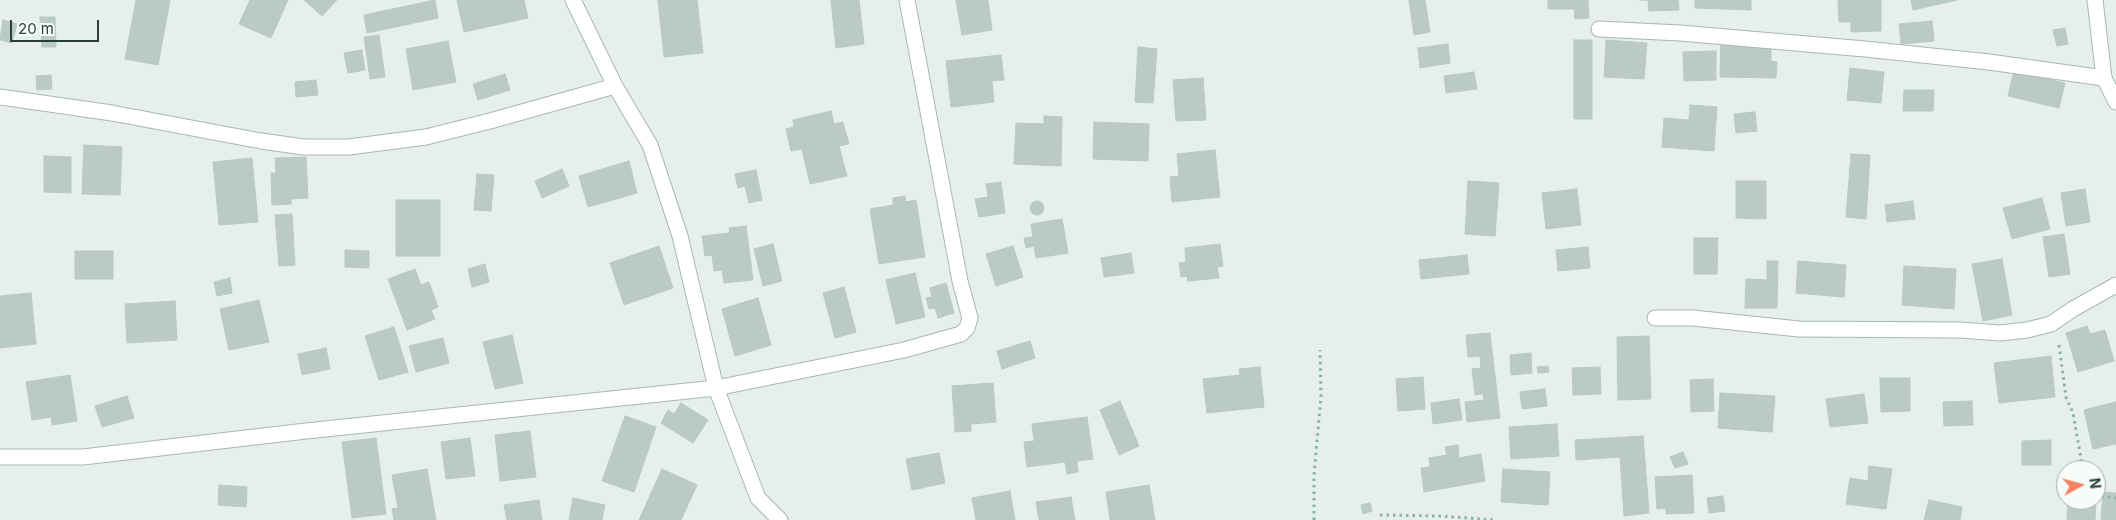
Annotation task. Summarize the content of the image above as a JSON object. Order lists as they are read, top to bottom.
{
  "scale_bar": "20 m",
  "north": "right"
}
